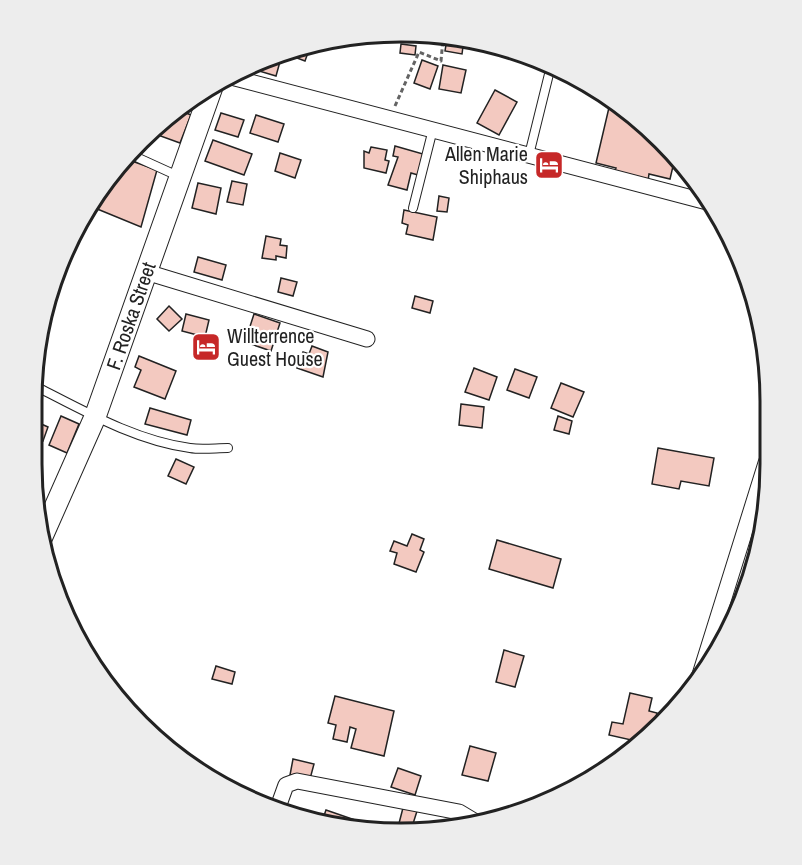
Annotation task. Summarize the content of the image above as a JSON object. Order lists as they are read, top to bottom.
{
  "streets": {
    "main road": ["F. Roska Street"]
  },
  "places": {
    "hotel": ["Allen Marie Shiphaus", "Willterrence Guest House"]
  }
}
